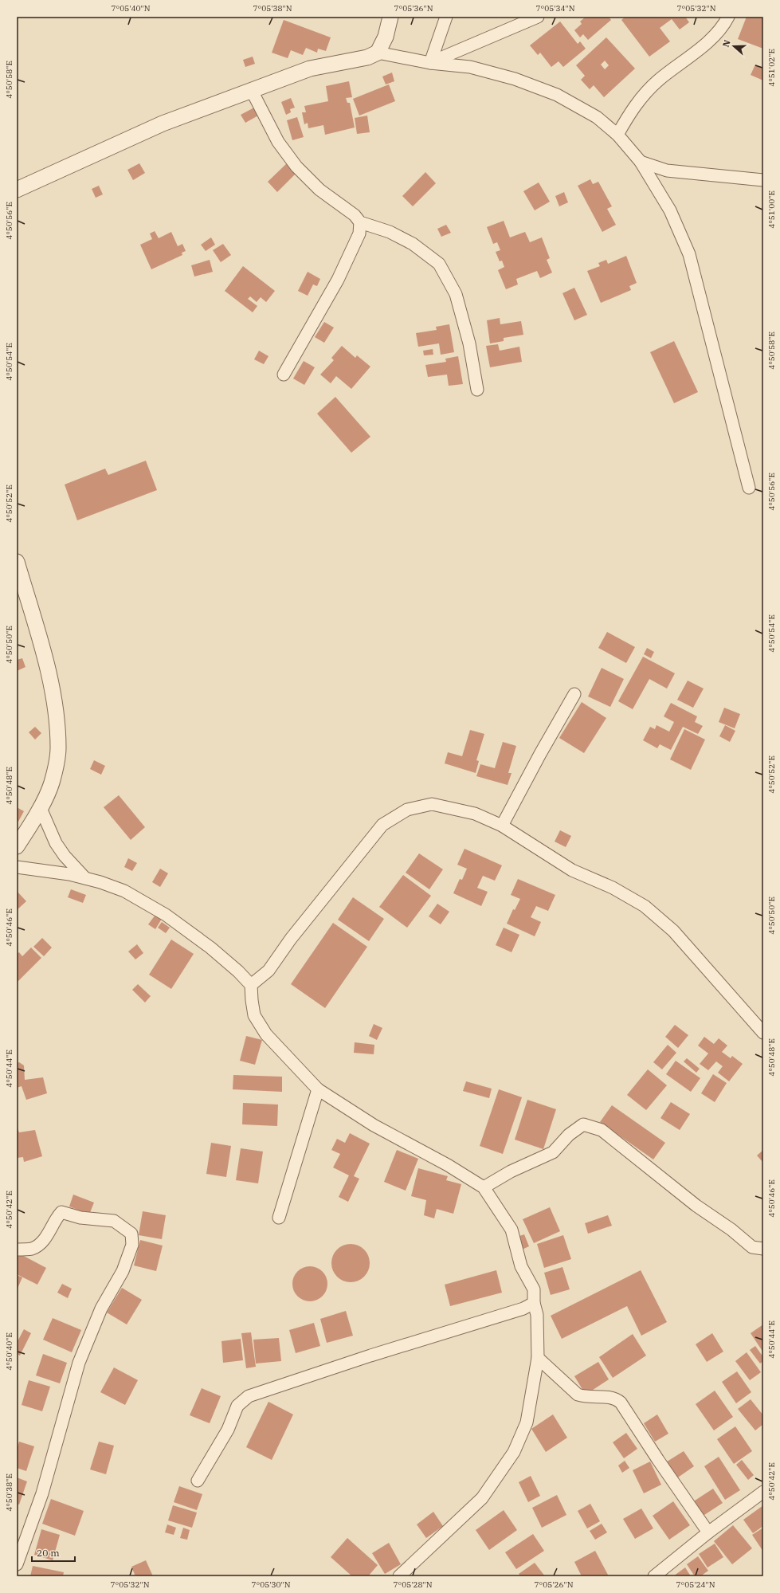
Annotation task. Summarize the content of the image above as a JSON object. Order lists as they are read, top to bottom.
{
  "scale_bar": "20 m",
  "north": "left",
  "coordinates": [
    "7°05'40\"N",
    "7°05'38\"N",
    "7°05'36\"N",
    "7°05'34\"N",
    "7°05'32\"N",
    "4°51'02\"E",
    "4°50'58\"E",
    "4°51'00\"E",
    "4°50'56\"E",
    "4°50'54\"E",
    "4°50'52\"E",
    "4°50'50\"E",
    "4°50'48\"E",
    "4°50'46\"E",
    "4°50'44\"E",
    "4°50'42\"E",
    "4°50'40\"E",
    "4°50'38\"E",
    "7°05'30\"N",
    "7°05'28\"N",
    "7°05'26\"N",
    "7°05'24\"N"
  ]
}
